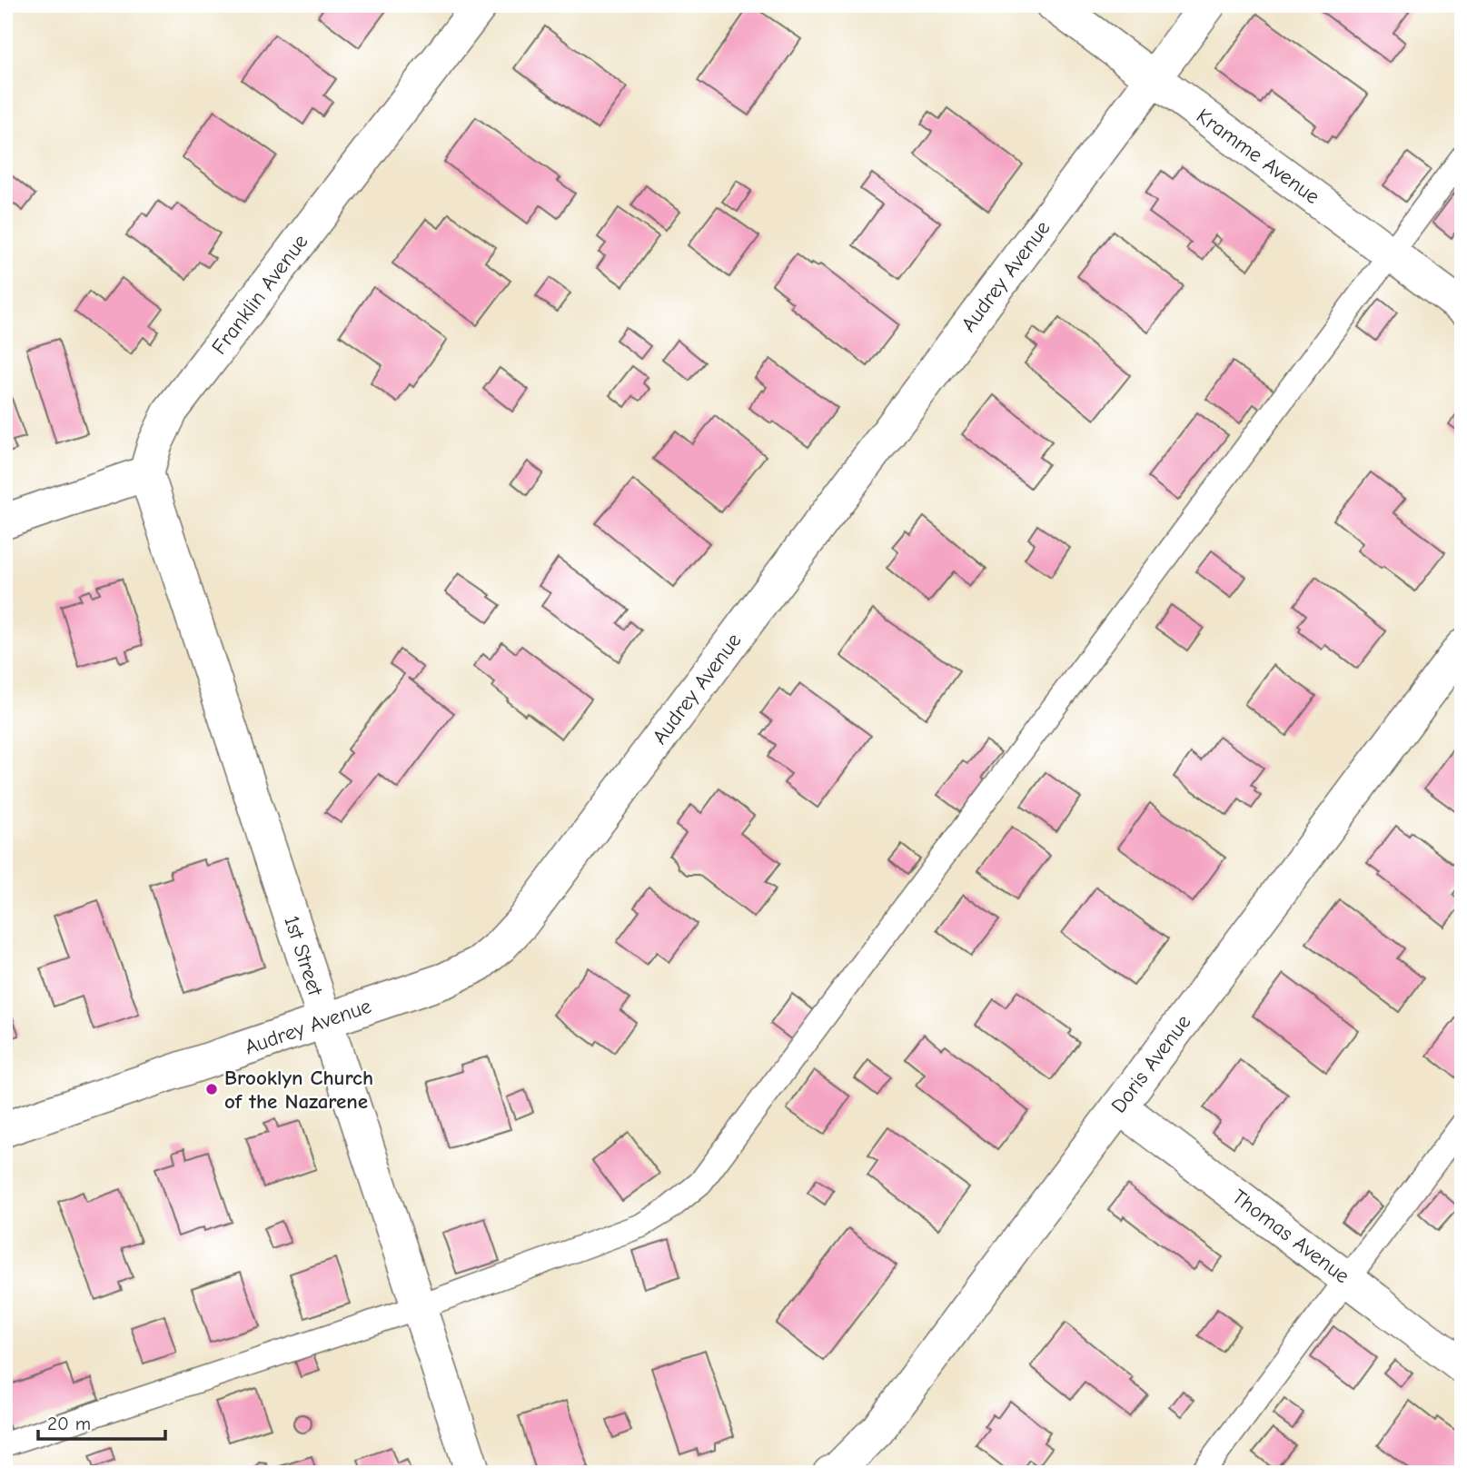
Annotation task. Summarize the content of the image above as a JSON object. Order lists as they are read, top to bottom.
{
  "streets": {
    "street": [
      "Kramme Avenue",
      "Audrey Avenue",
      "Franklin Avenue",
      "1st Street",
      "Doris Avenue",
      "Thomas Avenue"
    ]
  },
  "crossings": [
    ["Kramme Avenue", "Audrey Avenue"],
    ["Audrey Avenue", "1st Street"],
    ["Franklin Avenue", "1st Street"],
    ["Doris Avenue", "Thomas Avenue"]
  ],
  "places": ["Brooklyn Church of the Nazarene"],
  "scale_bar": "20 m"
}
